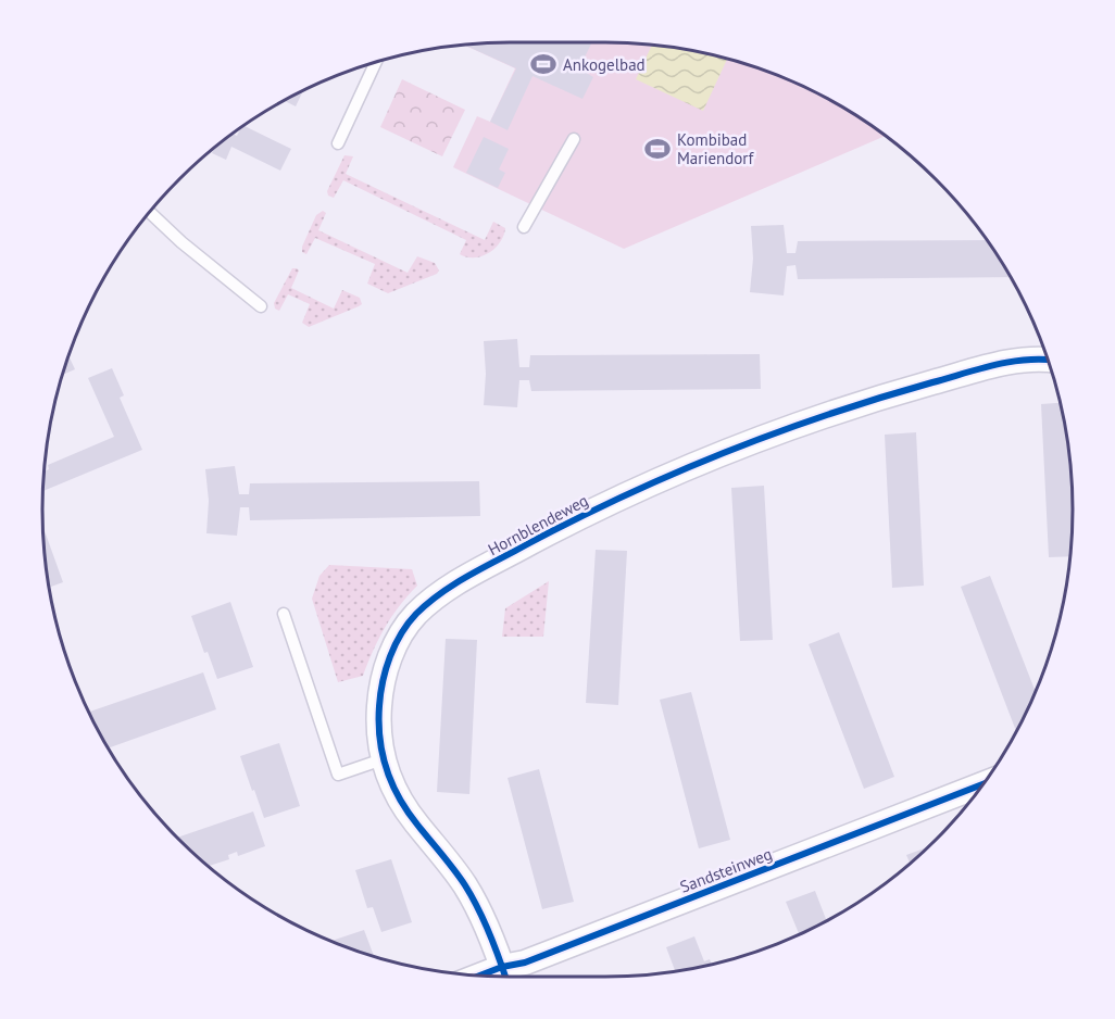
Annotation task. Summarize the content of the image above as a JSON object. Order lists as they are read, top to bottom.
{
  "streets": {
    "street": ["Hornblendeweg", "Sandsteinweg"]
  },
  "crossings": [
    ["Hornblendeweg", "Sandsteinweg"]
  ],
  "places": {
    "sports": ["Ankogelbad", "Kombibad Mariendorf"]
  }
}
